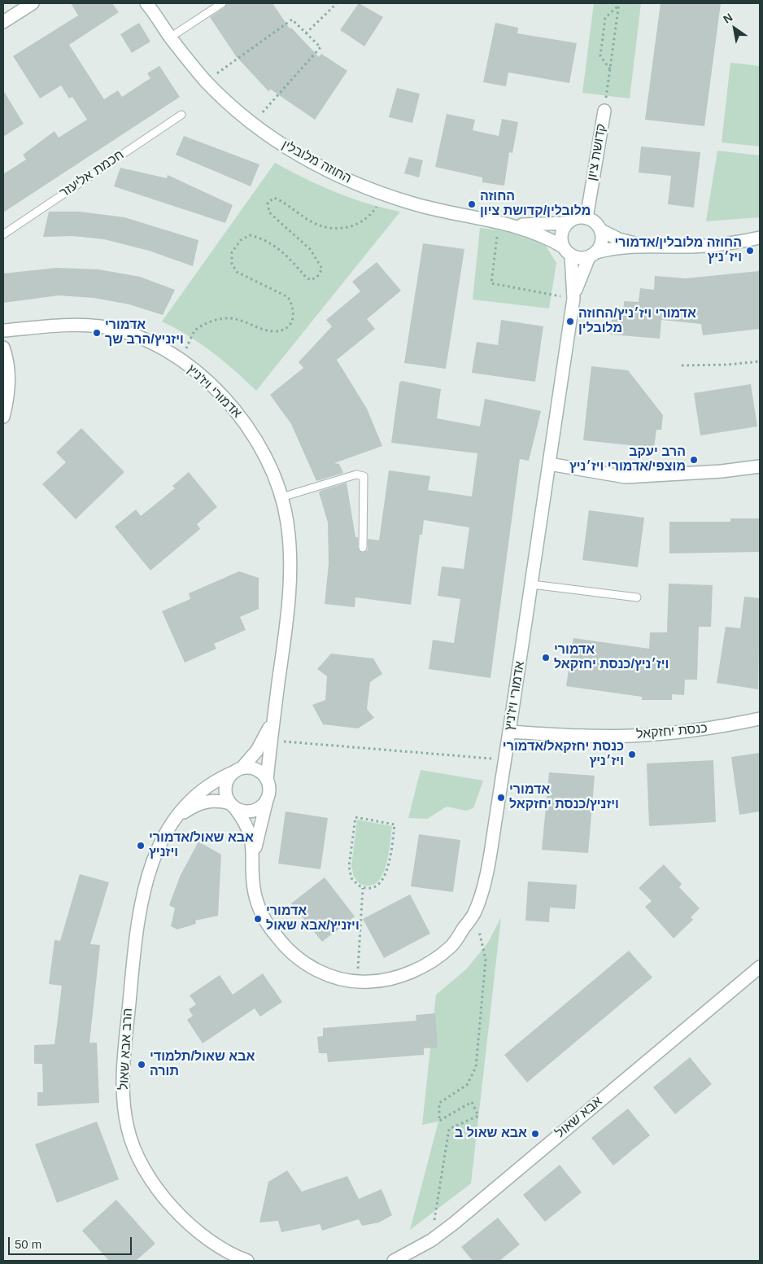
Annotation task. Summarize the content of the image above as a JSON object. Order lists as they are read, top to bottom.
{
  "streets": {
    "street": [
      "קדושת ציון",
      "החוזה מלובלין",
      "אדמורי ויז'ניץ",
      "כנסת יחזקאל",
      "הרב אבא שאול",
      "אבא שאול"
    ],
    "lane": ["חכמת אליעזר"]
  },
  "crossings": [
    ["קדושת ציון", "החוזה מלובלין"],
    ["קדושת ציון", "אדמורי ויז'ניץ"],
    ["החוזה מלובלין", "אדמורי ויז'ניץ"],
    ["אדמורי ויז'ניץ", "כנסת יחזקאל"],
    ["אדמורי ויז'ניץ", "הרב אבא שאול"]
  ],
  "places": [
    "החוזה מלובלין/קדושת ציון",
    "החוזה מלובלין/אדמורי ויז׳ניץ",
    "אדמורי ויז׳ניץ/החוזה מלובלין",
    "אדמורי ויזניץ/הרב שך",
    "הרב יעקב מוצפי/אדמורי ויז׳ניץ",
    "אדמורי ויז׳ניץ/כנסת יחזקאל",
    "כנסת יחזקאל/אדמורי ויז׳ניץ",
    "אדמורי ויזניץ/כנסת יחזקאל",
    "אבא שאול/אדמורי ויזניץ",
    "אדמורי ויזניץ/אבא שאול",
    "אבא שאול/תלמודי תורה",
    "אבא שאול ב"
  ],
  "scale_bar": "50 m",
  "north": "top left"
}
